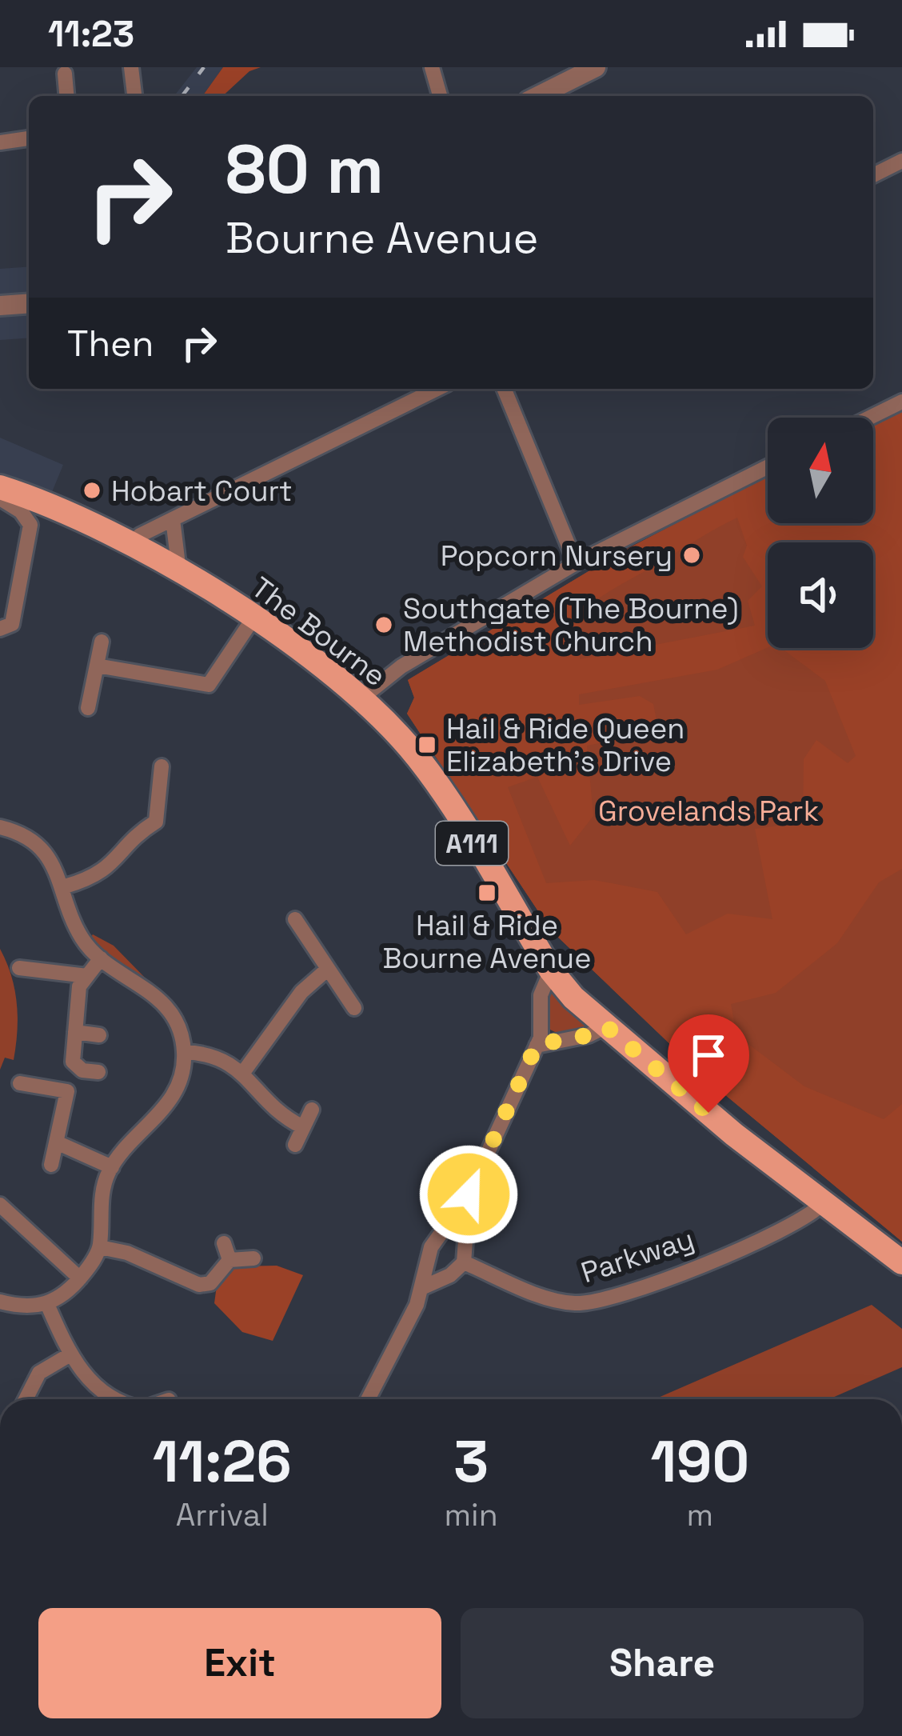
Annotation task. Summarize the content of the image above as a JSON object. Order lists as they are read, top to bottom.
{
  "streets": {
    "main road": ["The Bourne", "A111"],
    "street": ["Parkway"]
  },
  "crossings": [
    ["The Bourne", "Parkway"]
  ],
  "parks": ["Grovelands Park"],
  "places": {
    "other": ["Hobart Court", "Popcorn Nursery", "Southgate (The Bourne) Methodist Church"],
    "transit": ["Hail & Ride Queen Elizabeth's Drive", "Hail & Ride Bourne Avenue"]
  },
  "north": "top",
  "page": {
    "status": "11:23",
    "turn": ["80 m", "Bourne Avenue"],
    "then": "Then",
    "eta": [
      "11:26",
      "Arrival",
      "3",
      "min",
      "190",
      "m"
    ],
    "buttons": ["Exit", "Share"]
  }
}
